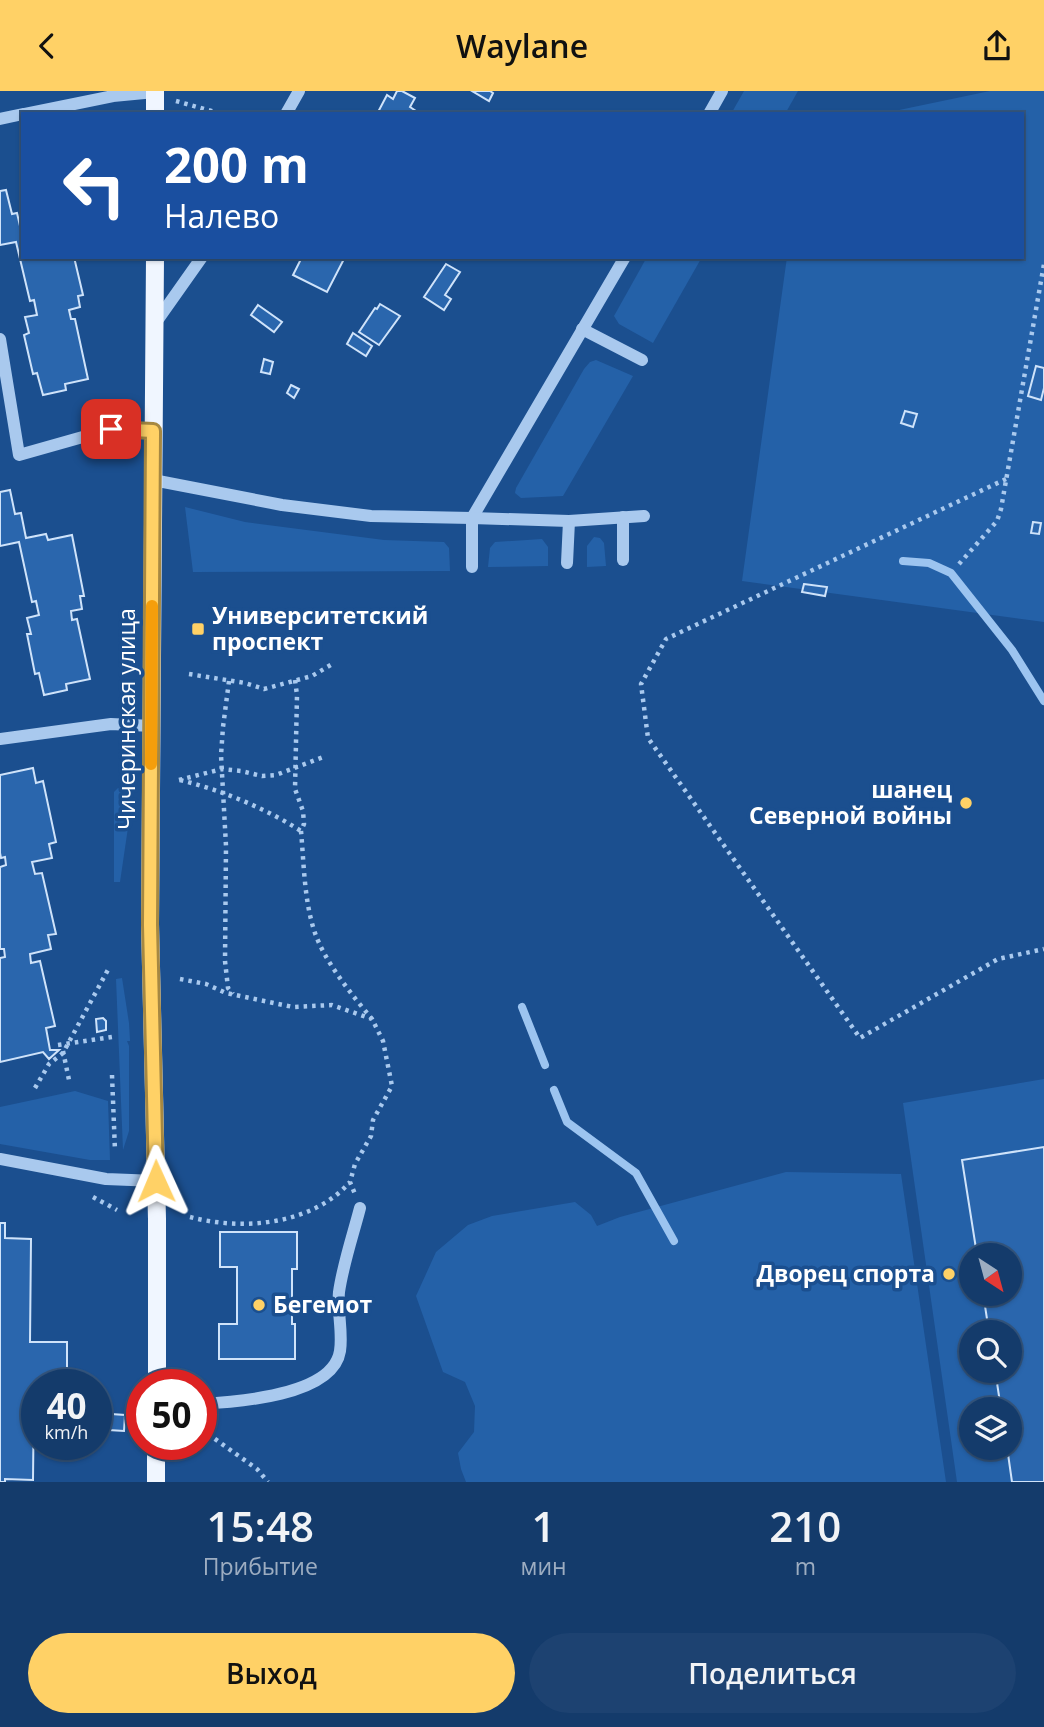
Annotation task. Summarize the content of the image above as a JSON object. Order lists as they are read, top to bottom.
{
  "streets": {
    "main road": ["Чичеринская улица"]
  },
  "places": {
    "transit": ["Университетский проспект"],
    "other": ["шанец Северной войны", "Дворец спорта", "Бегемот"]
  },
  "north": "bottom right",
  "page": {
    "header": "Waylane",
    "turn": ["200 m", "Налево"],
    "speed": "40 km/h",
    "limit": "50",
    "eta": [
      "15:48",
      "Прибытие",
      "1",
      "мин",
      "210",
      "m"
    ],
    "buttons": ["Выход", "Поделиться"]
  }
}
